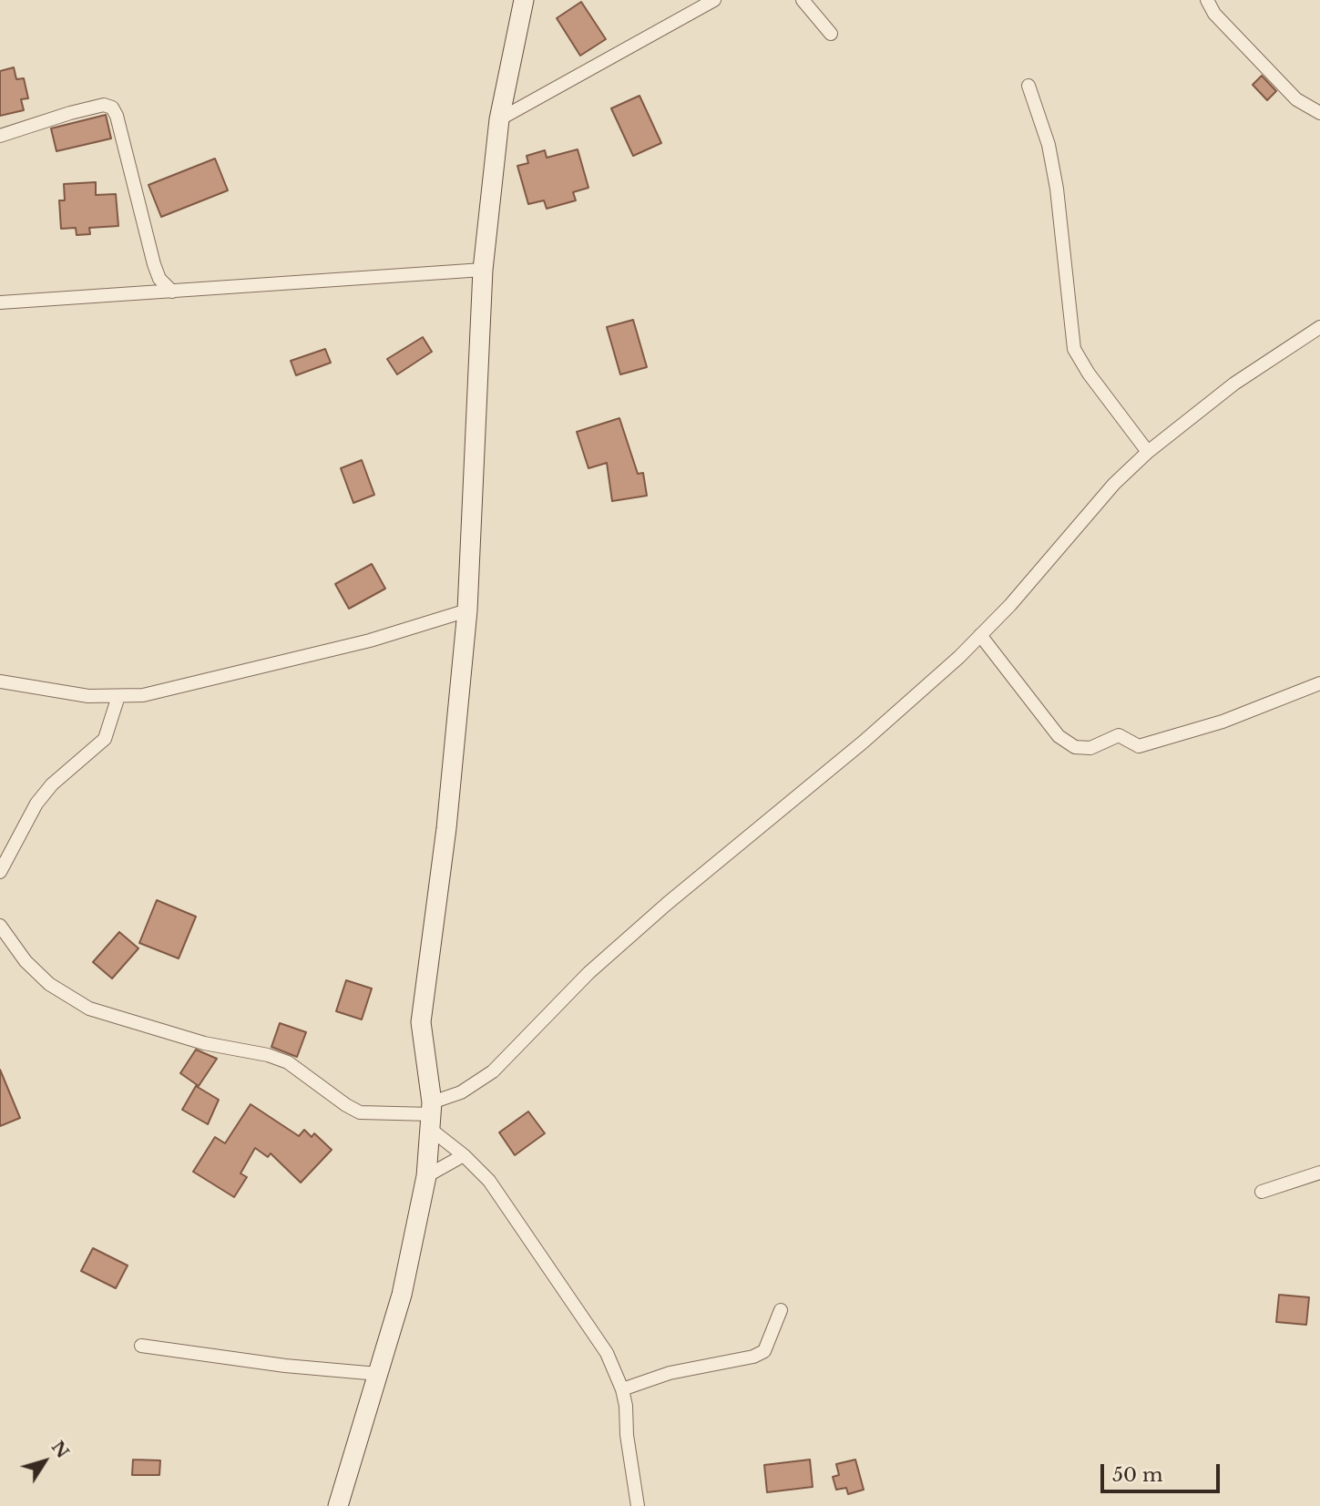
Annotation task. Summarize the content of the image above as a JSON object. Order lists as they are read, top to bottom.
{
  "scale_bar": "50 m",
  "north": "top right"
}
